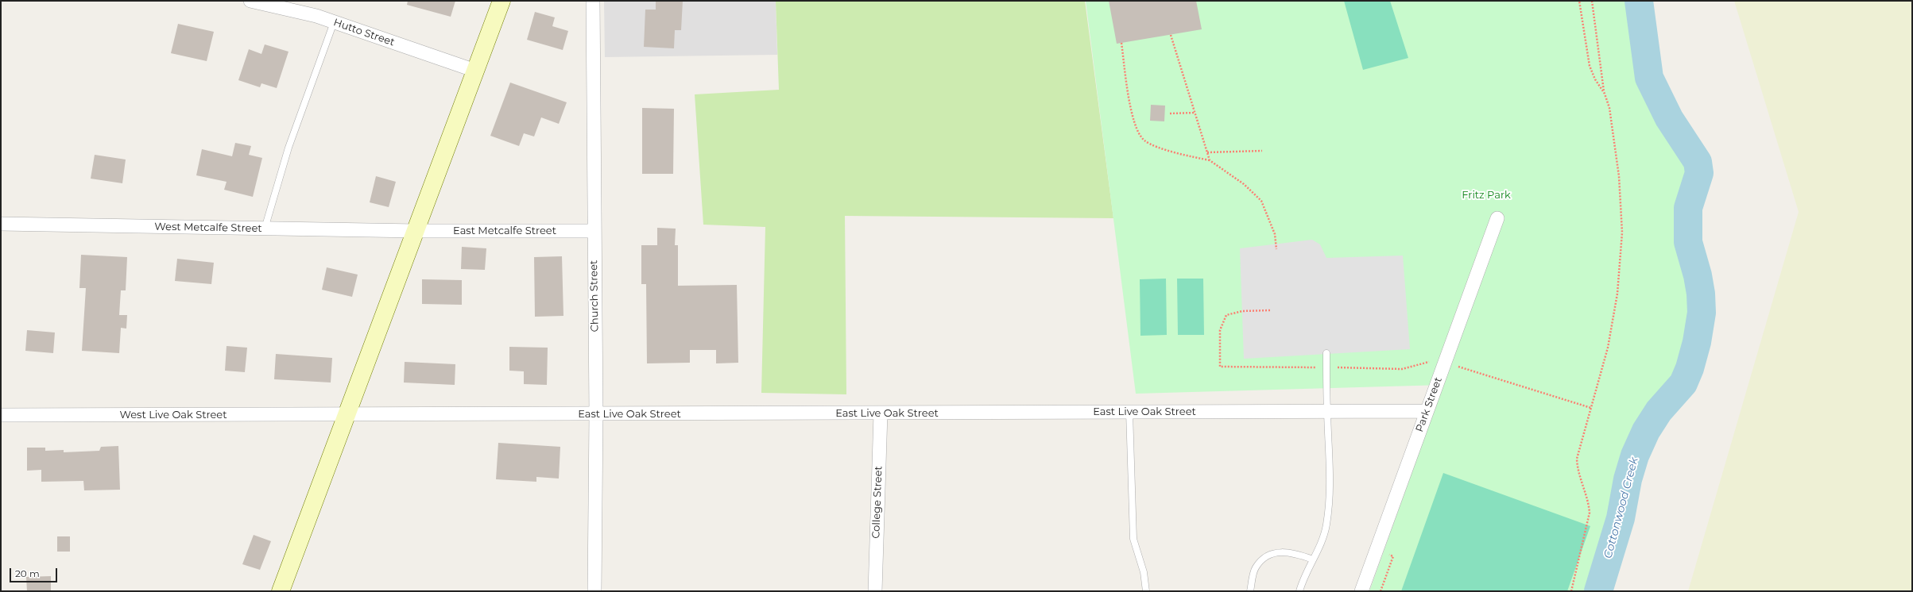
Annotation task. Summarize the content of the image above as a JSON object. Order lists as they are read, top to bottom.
{
  "streets": {
    "street": [
      "Hutto Street",
      "West Metcalfe Street",
      "East Metcalfe Street",
      "Church Street",
      "Park Street",
      "East Live Oak Street",
      "West Live Oak Street",
      "College Street"
    ]
  },
  "crossings": [
    ["West Metcalfe Street", "East Metcalfe Street"],
    ["East Metcalfe Street", "Church Street"],
    ["Church Street", "East Live Oak Street"],
    ["Park Street", "East Live Oak Street"],
    ["East Live Oak Street", "West Live Oak Street"],
    ["East Live Oak Street", "College Street"]
  ],
  "water": ["Cottonwood Creek"],
  "parks": ["Fritz Park"],
  "scale_bar": "20 m"
}
